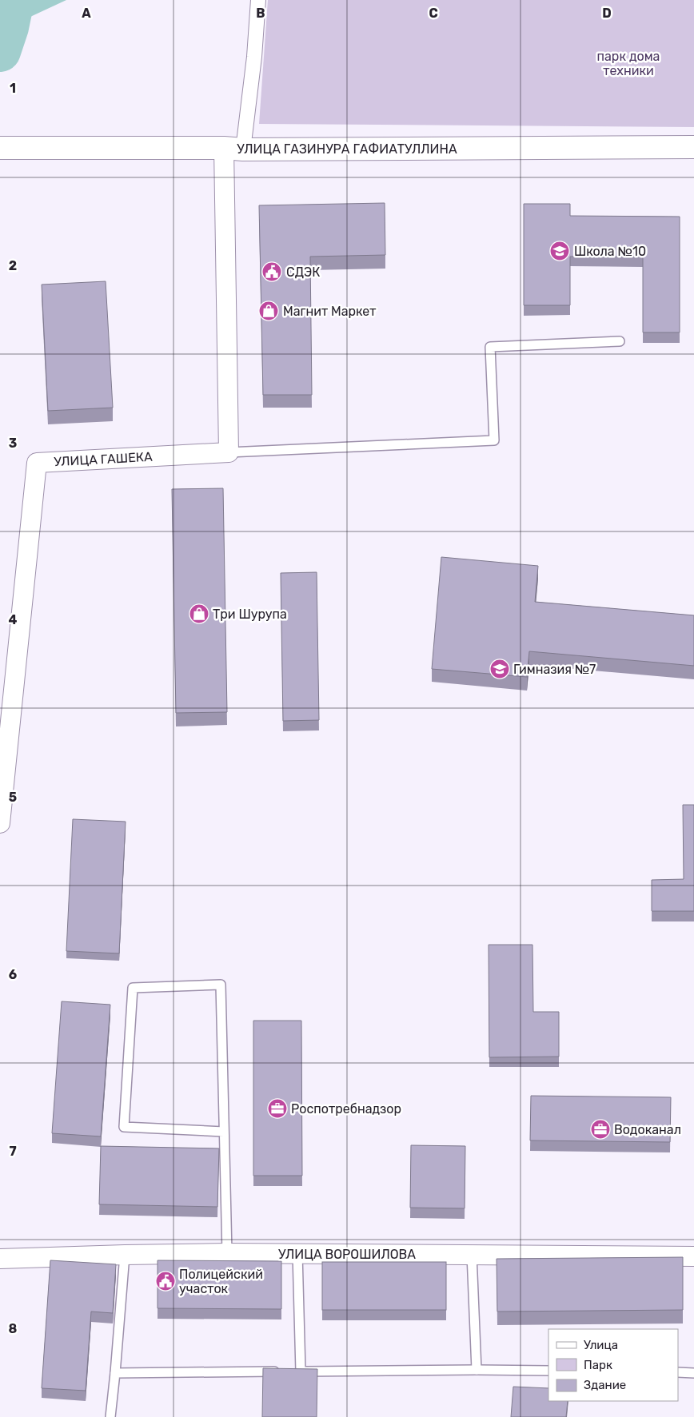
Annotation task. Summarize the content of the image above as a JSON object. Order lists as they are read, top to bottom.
{
  "streets": {
    "main road": ["УЛИЦА ГАЗИНУРА ГАФИАТУЛЛИНА"],
    "street": ["УЛИЦА ГАШЕКА", "УЛИЦА ВОРОШИЛОВА"]
  },
  "parks": ["парк дома техники"],
  "places": {
    "school or university": ["Школа №10", "Гимназия №7"],
    "public building": ["СДЭК", "Полицейский участок"],
    "shop": ["Магнит Маркет", "Три Шурупа"],
    "office": ["Роспотребнадзор", "Водоканал"]
  },
  "legend": ["Улица", "Парк", "Здание"],
  "grid": {
    "columns": [
      "A",
      "B",
      "C",
      "D"
    ],
    "rows": [
      "1",
      "2",
      "3",
      "4",
      "5",
      "6",
      "7",
      "8"
    ]
  }
}
